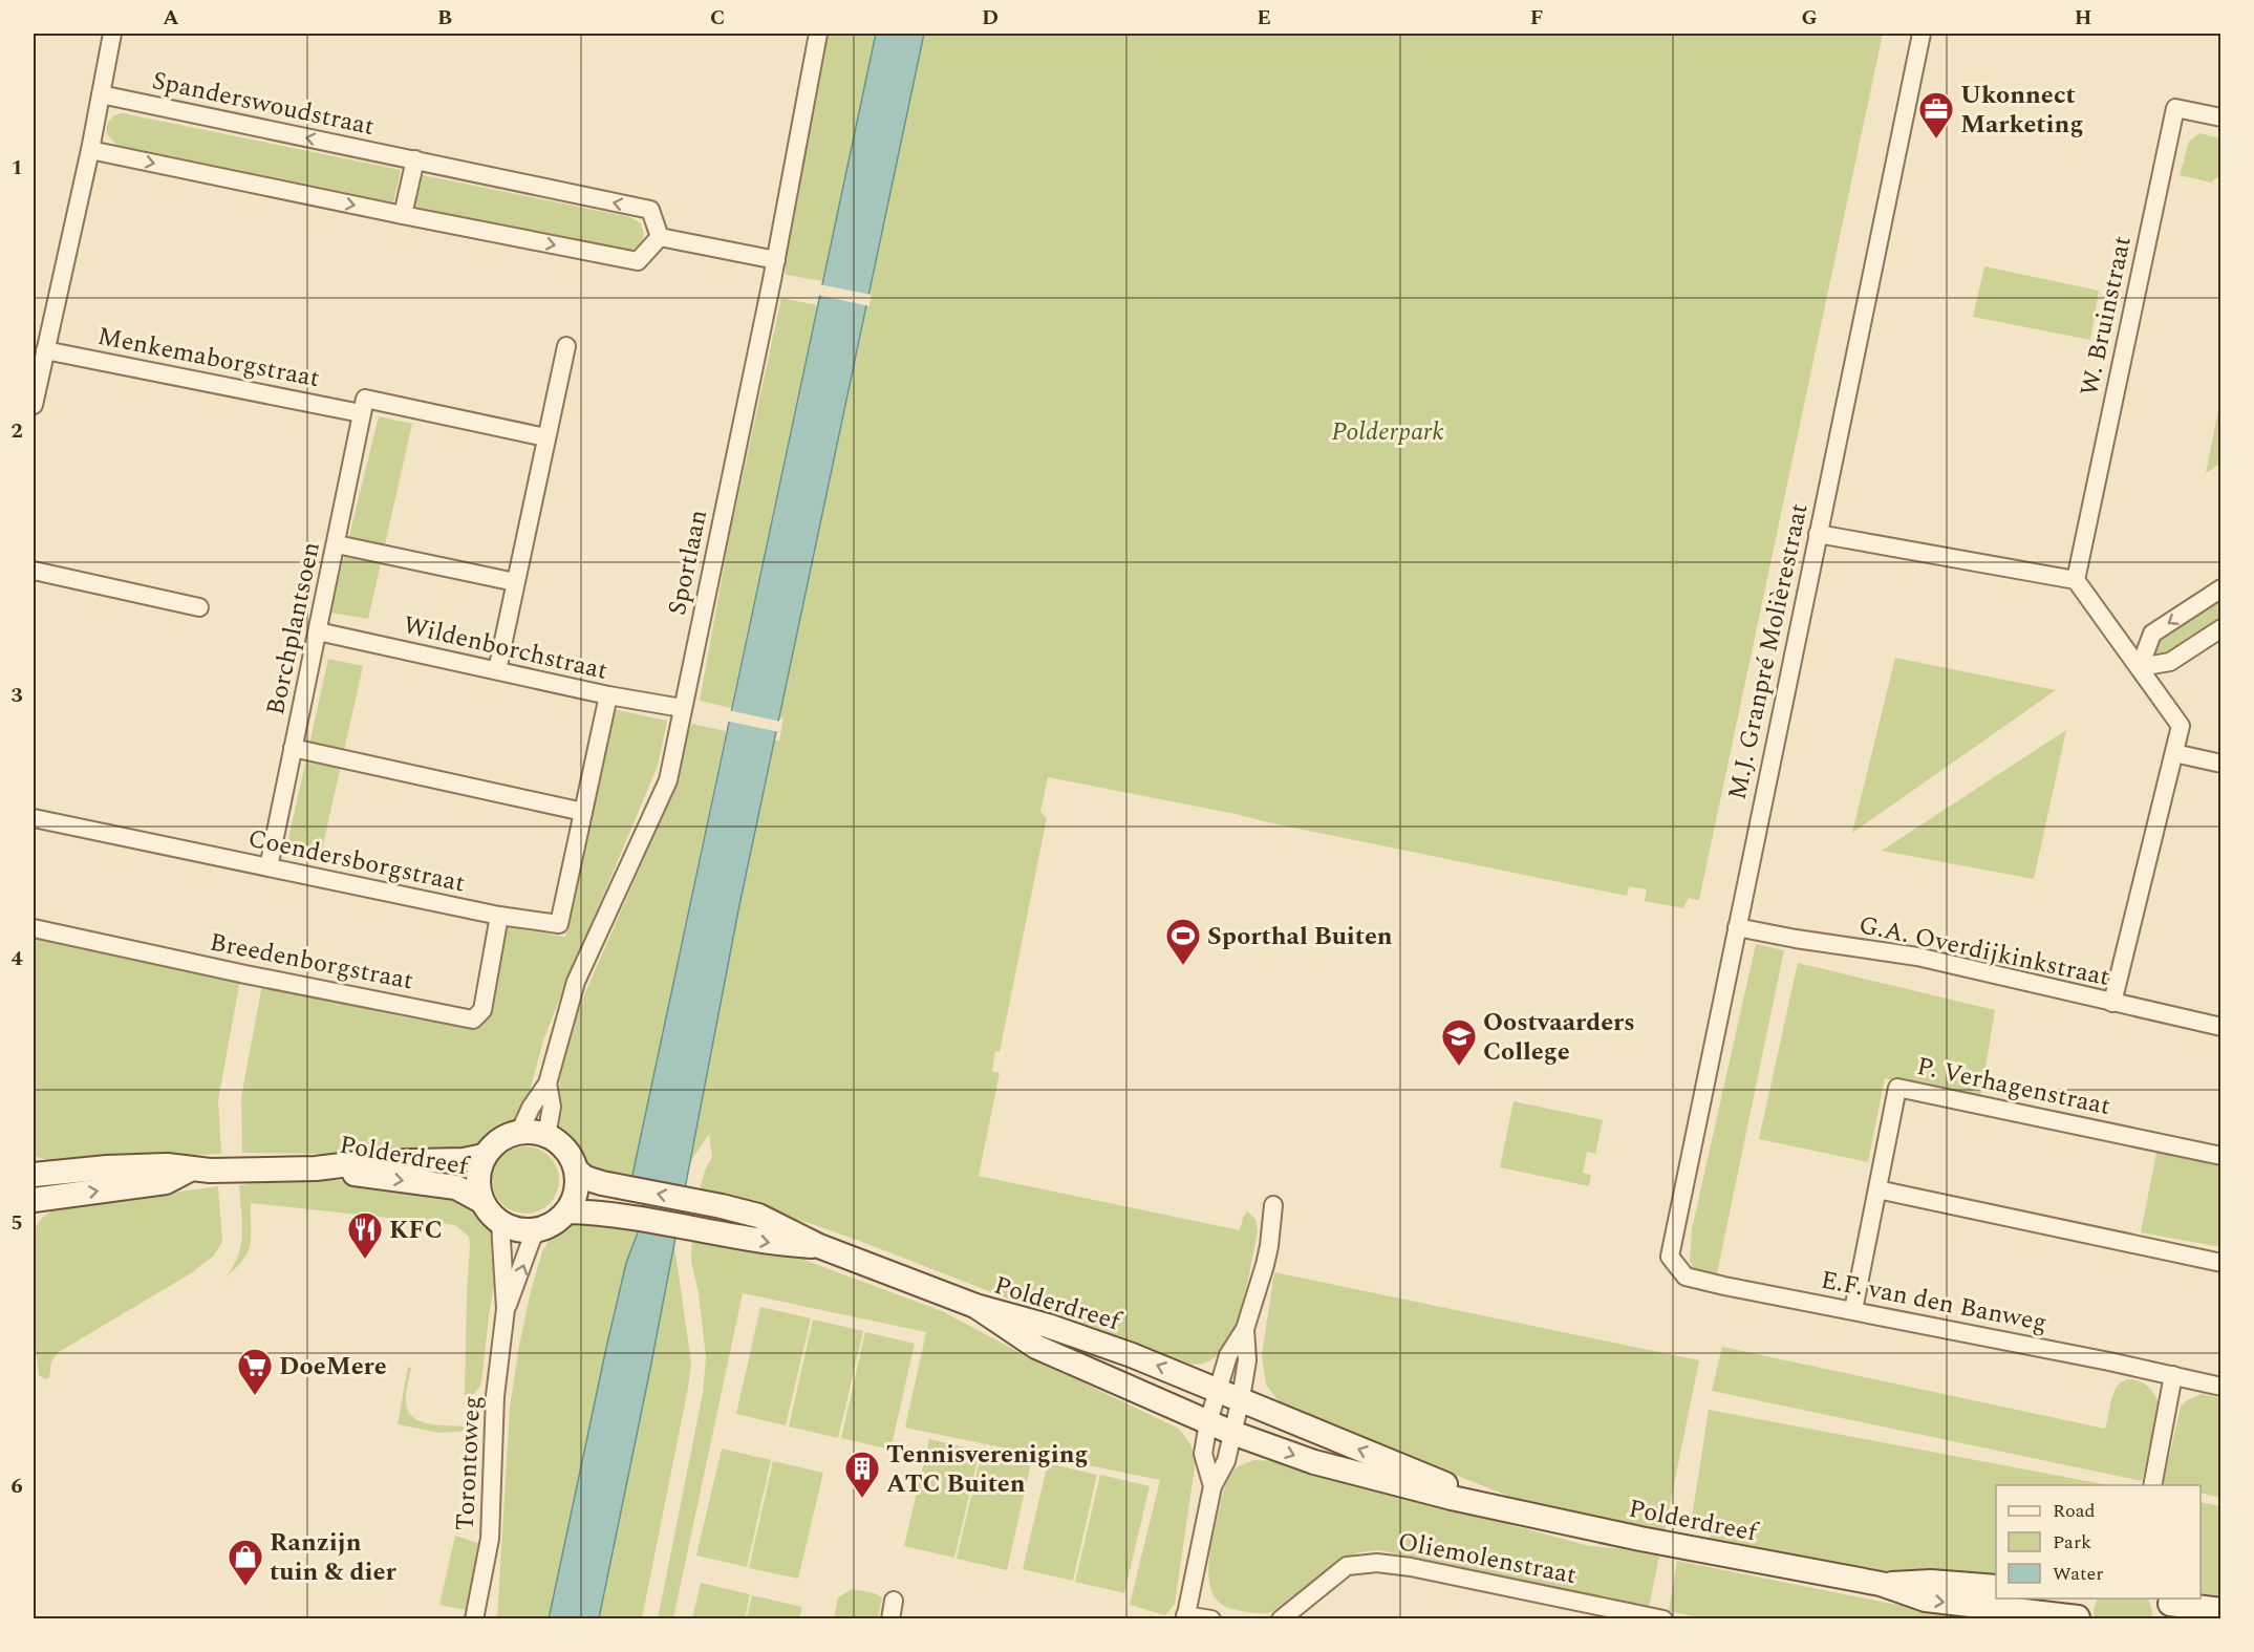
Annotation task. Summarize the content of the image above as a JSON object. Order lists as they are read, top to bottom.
{
  "streets": {
    "main road": ["Polderdreef"],
    "street": [
      "Spanderswoudstraat",
      "W. Bruinstraat",
      "Menkemaborgstraat",
      "Sportlaan",
      "Borchplantsoen",
      "Wildenborchstraat",
      "M.J. Granpré Molièrestraat",
      "Coendersborgstraat",
      "G.A. Overdijkinkstraat",
      "Breedenborgstraat",
      "P. Verhagenstraat",
      "E.F. van den Banweg",
      "Torontoweg",
      "Oliemolenstraat"
    ]
  },
  "crossings": [
    ["Menkemaborgstraat", "Borchplantsoen"],
    ["Sportlaan", "Wildenborchstraat"],
    ["Sportlaan", "Polderdreef"],
    ["Sportlaan", "Torontoweg"],
    ["Borchplantsoen", "Wildenborchstraat"],
    ["Borchplantsoen", "Coendersborgstraat"],
    ["Wildenborchstraat", "Coendersborgstraat"],
    ["M.J. Granpré Molièrestraat", "G.A. Overdijkinkstraat"],
    ["M.J. Granpré Molièrestraat", "E.F. van den Banweg"],
    ["Coendersborgstraat", "Breedenborgstraat"],
    ["P. Verhagenstraat", "E.F. van den Banweg"],
    ["Polderdreef", "Torontoweg"]
  ],
  "parks": ["Polderpark"],
  "places": {
    "office": ["Ukonnect Marketing"],
    "sports": ["Sporthal Buiten"],
    "school or university": ["Oostvaarders College"],
    "restaurant": ["KFC"],
    "supermarket": ["DoeMere"],
    "building": ["Tennisvereniging ATC Buiten"],
    "shop": ["Ranzijn tuin & dier"]
  },
  "legend": ["Road", "Park", "Water"],
  "grid": {
    "columns": [
      "A",
      "B",
      "C",
      "D",
      "E",
      "F",
      "G",
      "H"
    ],
    "rows": [
      "1",
      "2",
      "3",
      "4",
      "5",
      "6"
    ]
  }
}
